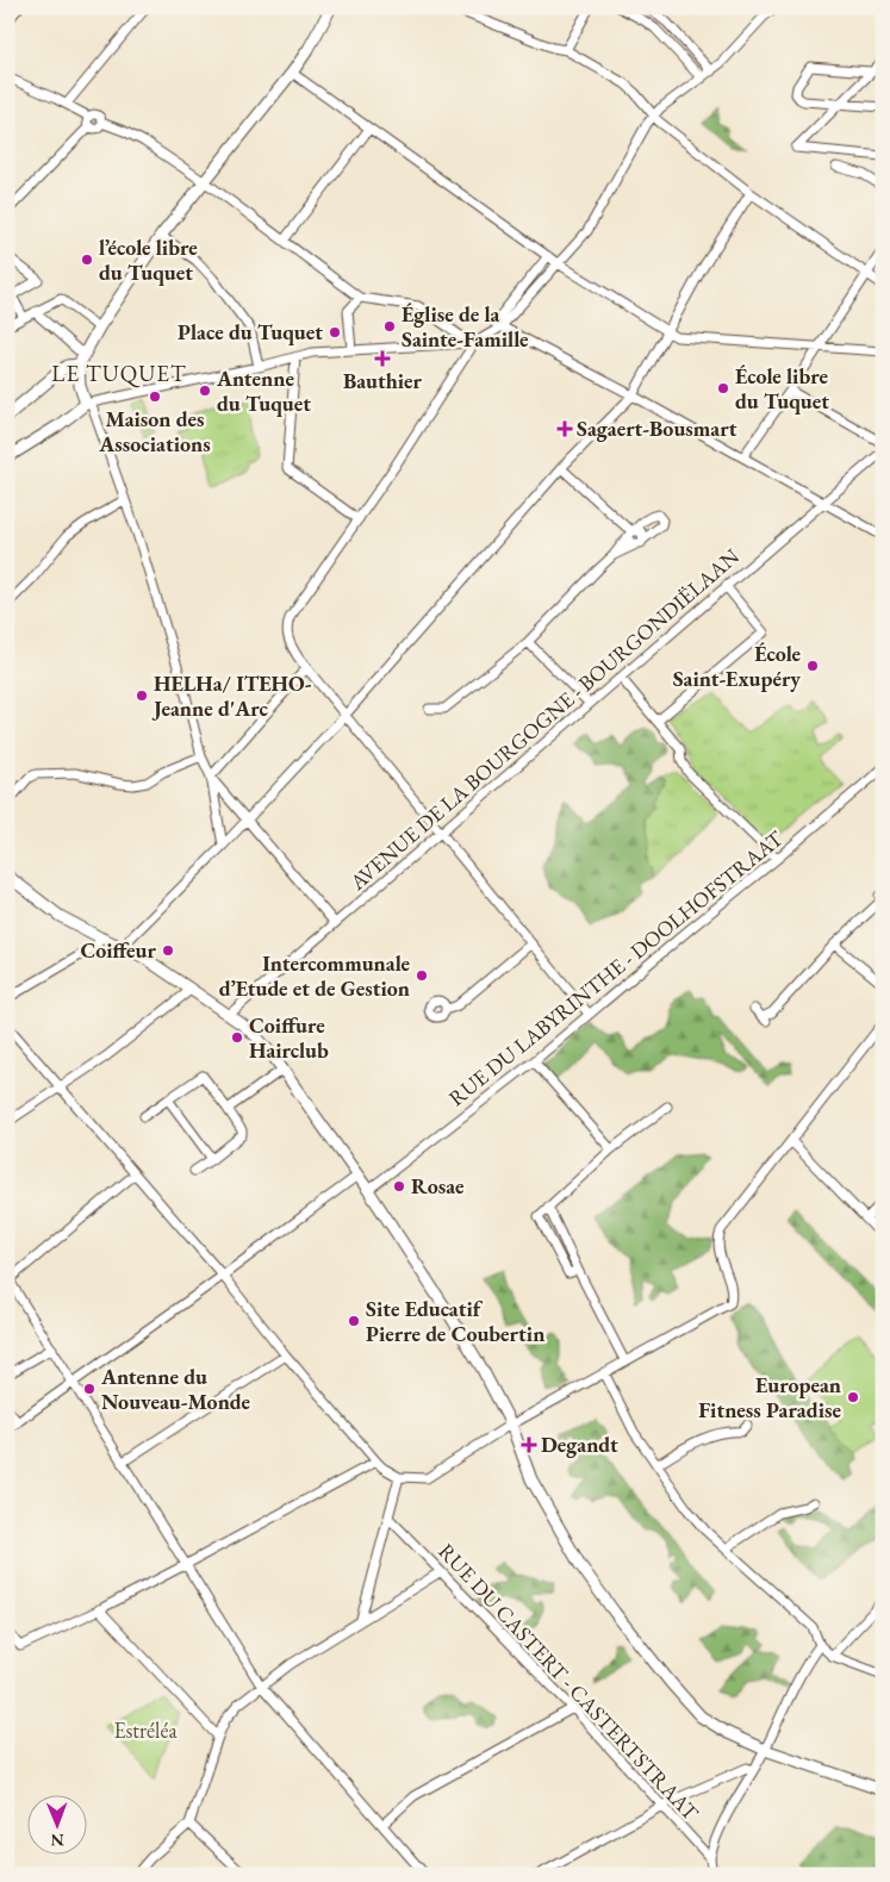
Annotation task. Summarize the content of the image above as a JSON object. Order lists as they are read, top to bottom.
{
  "streets": {
    "street": ["AVENUE DE LA BOURGOGNE - BOURGONDIËLAAN", "RUE DU LABYRINTHE - DOOLHOFSTRAAT", "RUE DU CASTERT - CASTERTSTRAAT"]
  },
  "districts": ["LE TUQUET"],
  "parks": ["Estréléa"],
  "places": {
    "other": [
      "l’école libre du Tuquet",
      "Église de la Sainte-Famille",
      "Place du Tuquet",
      "École libre du Tuquet",
      "Antenne du Tuquet",
      "Maison des Associations",
      "École Saint-Exupéry",
      "HELHa/ ITEHO- Jeanne d'Arc",
      "Coiffeur",
      "Intercommunale d’Etude et de Gestion",
      "Coiffure Hairclub",
      "Rosae",
      "Site Educatif Pierre de Coubertin",
      "Antenne du Nouveau-Monde",
      "European Fitness Paradise"
    ],
    "health": ["Bauthier", "Sagaert-Bousmart", "Degandt"]
  },
  "north": "bottom"
}
